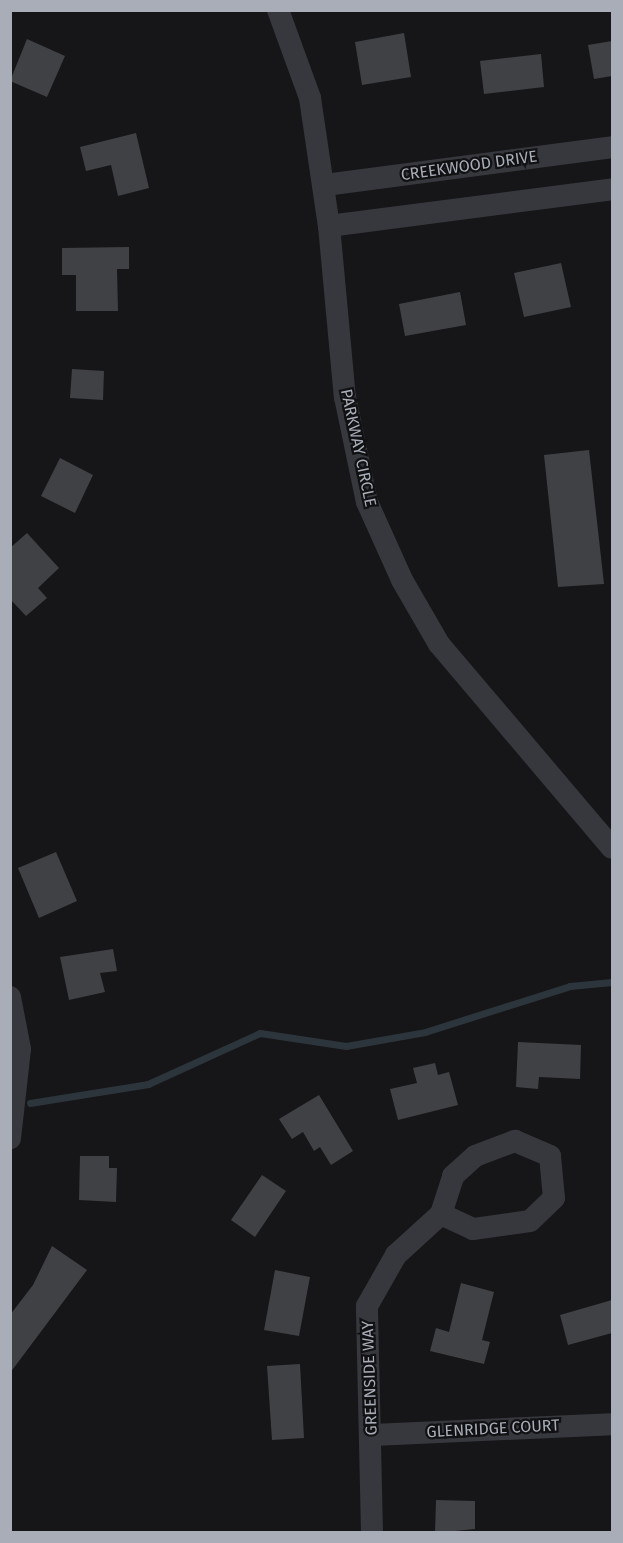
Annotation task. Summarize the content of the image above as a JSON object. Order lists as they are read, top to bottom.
{
  "streets": {
    "street": [
      "CREEKWOOD DRIVE",
      "PARKWAY CIRCLE",
      "GREENSIDE WAY",
      "GLENRIDGE COURT"
    ]
  },
  "crossings": [
    ["CREEKWOOD DRIVE", "PARKWAY CIRCLE"],
    ["GREENSIDE WAY", "GLENRIDGE COURT"]
  ]
}
